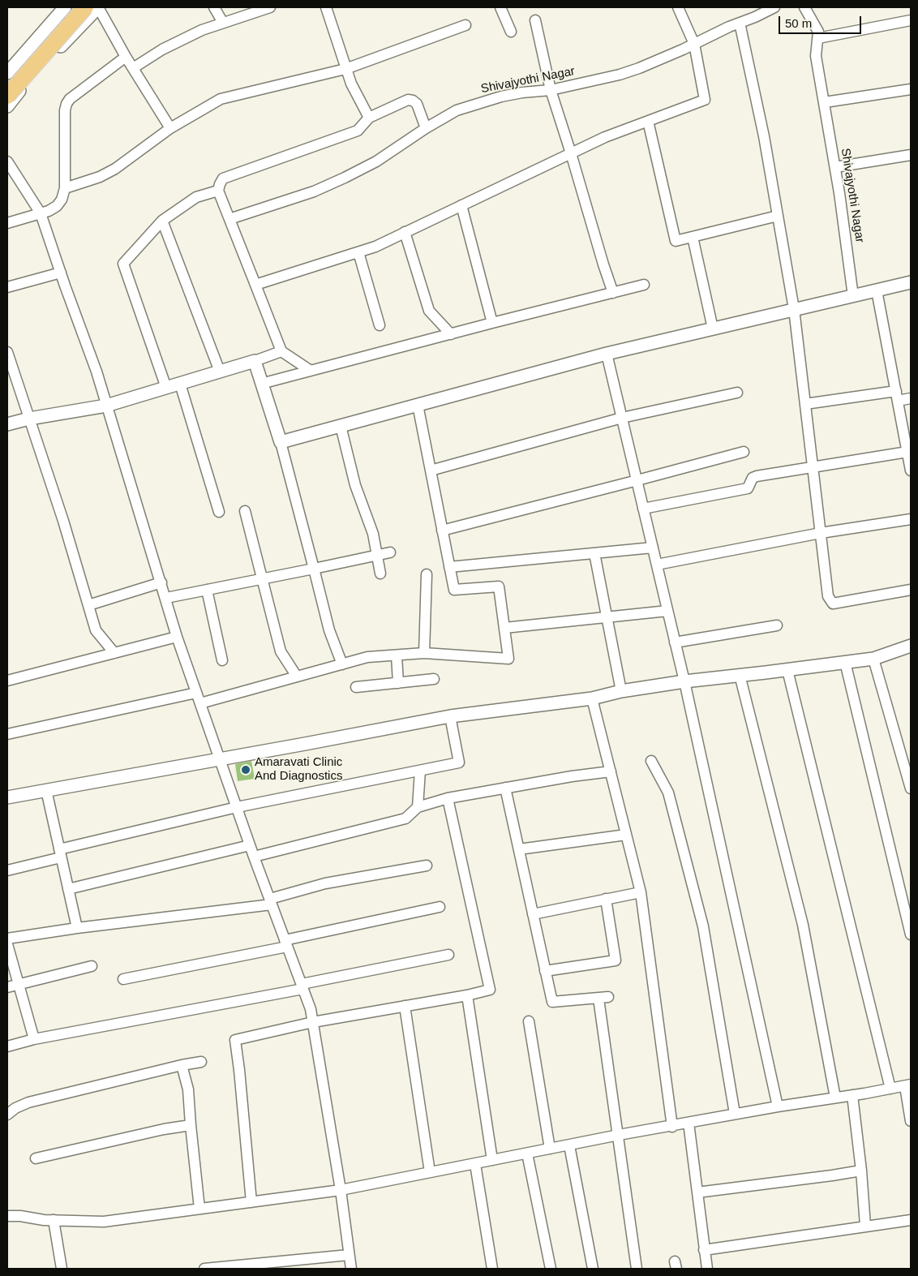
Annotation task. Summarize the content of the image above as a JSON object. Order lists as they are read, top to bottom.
{
  "streets": {
    "street": ["Shivajyothi Nagar"]
  },
  "places": ["Amaravati Clinic And Diagnostics"],
  "scale_bar": "50 m"
}
